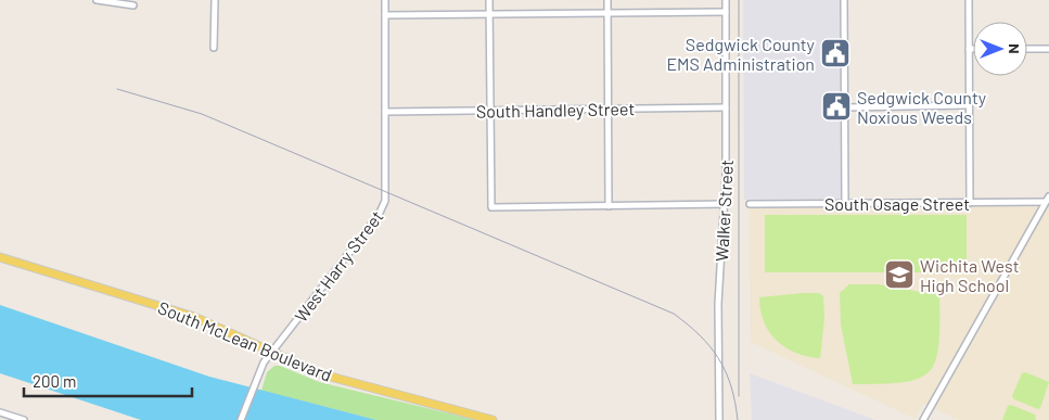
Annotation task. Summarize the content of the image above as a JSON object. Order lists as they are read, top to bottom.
{
  "streets": {
    "main road": ["South McLean Boulevard"],
    "street": [
      "South Handley Street",
      "South Osage Street",
      "Walker Street",
      "West Harry Street"
    ]
  },
  "crossings": [
    ["South Handley Street", "Walker Street"],
    ["South Handley Street", "West Harry Street"],
    ["West Harry Street", "South McLean Boulevard"]
  ],
  "places": {
    "public building": ["Sedgwick County EMS Administration", "Sedgwick County Noxious Weeds"],
    "school or university": ["Wichita West High School"]
  },
  "scale_bar": "200 m",
  "north": "right"
}
